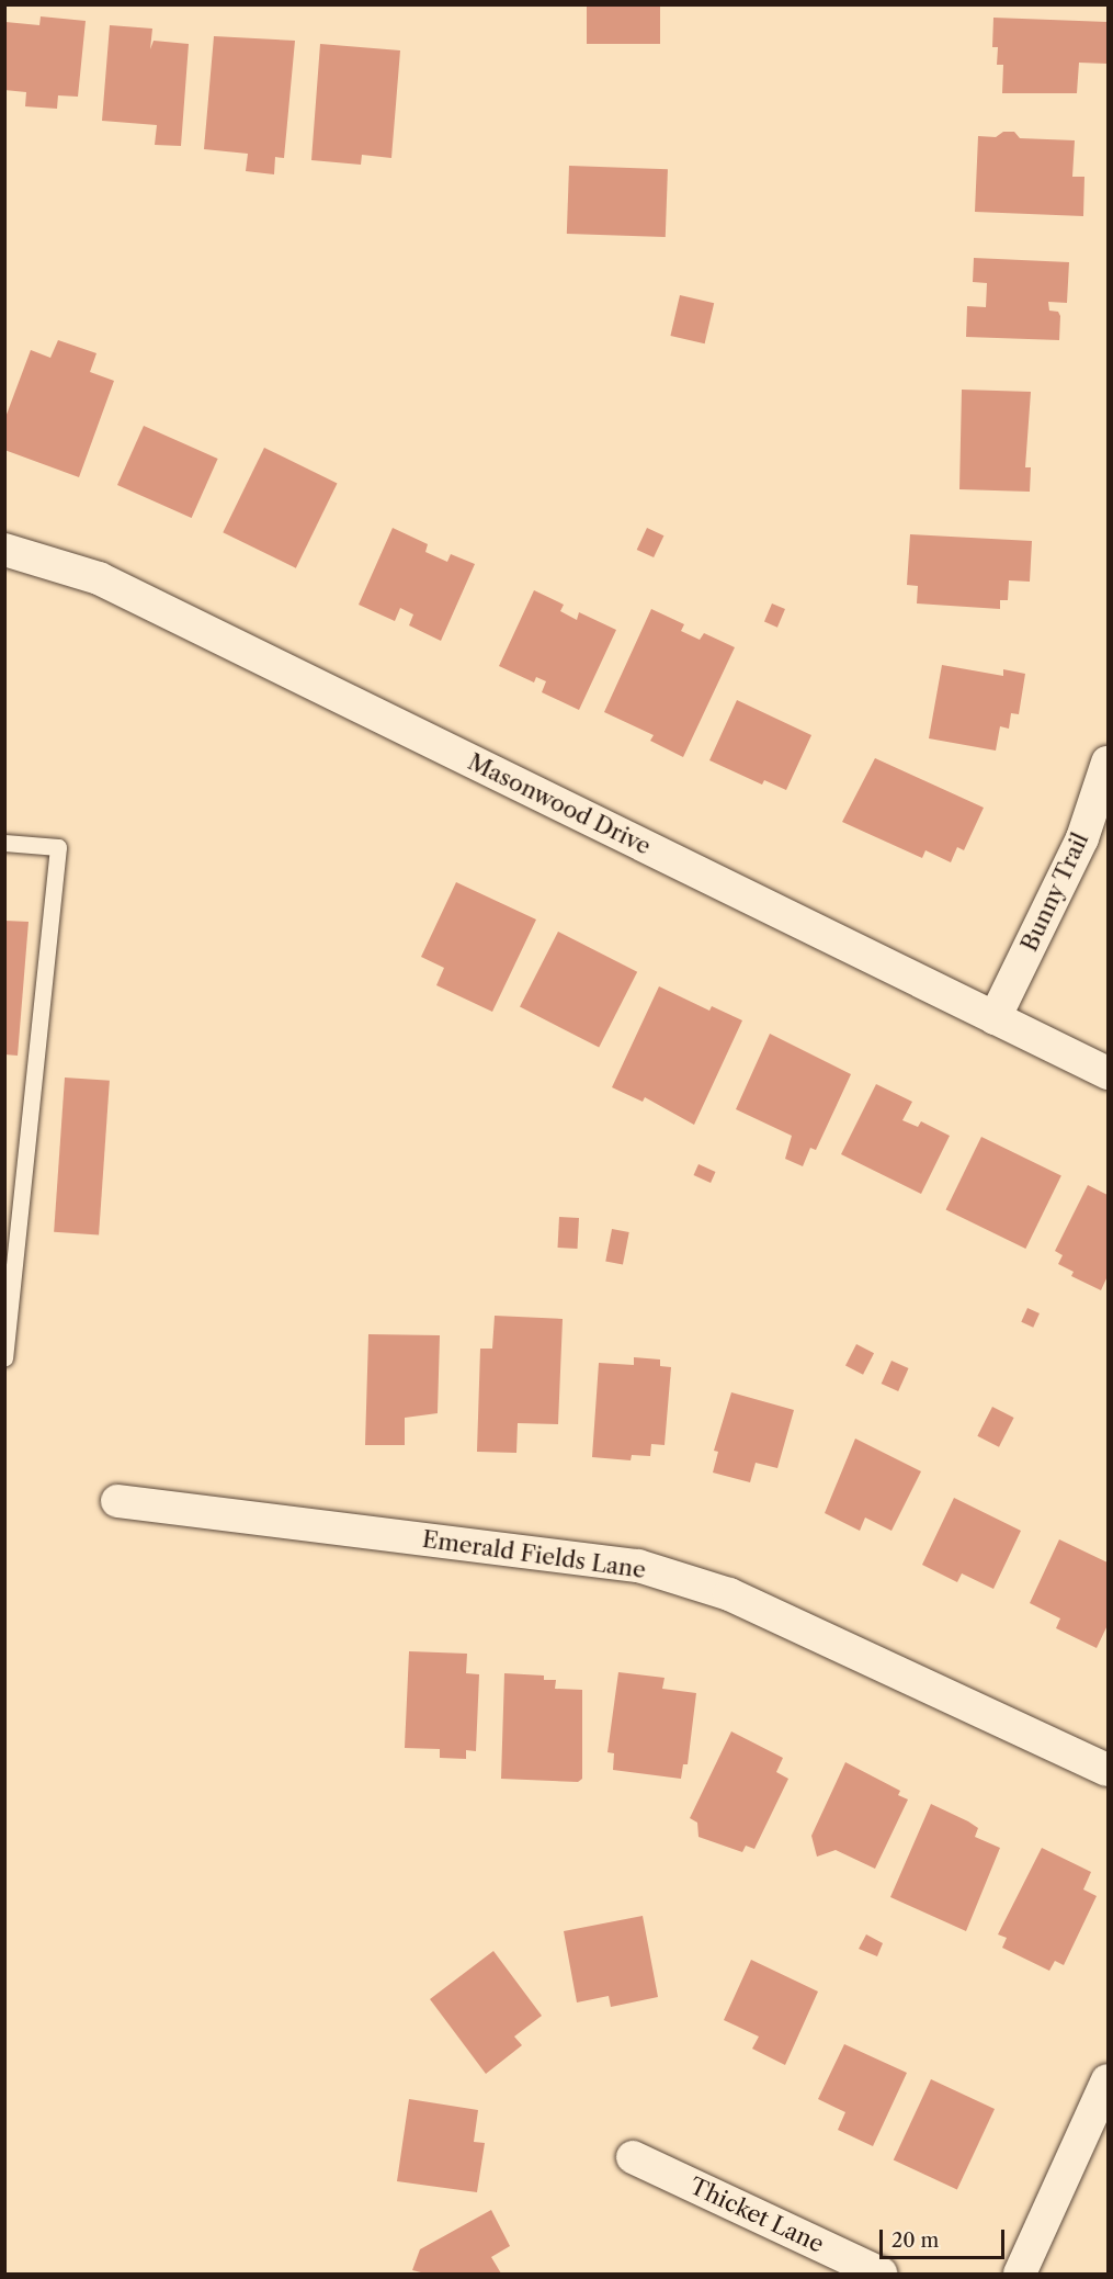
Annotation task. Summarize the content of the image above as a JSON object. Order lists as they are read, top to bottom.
{
  "streets": {
    "street": [
      "Masonwood Drive",
      "Bunny Trail",
      "Emerald Fields Lane",
      "Thicket Lane"
    ]
  },
  "crossings": [
    ["Masonwood Drive", "Bunny Trail"]
  ],
  "scale_bar": "20 m"
}
